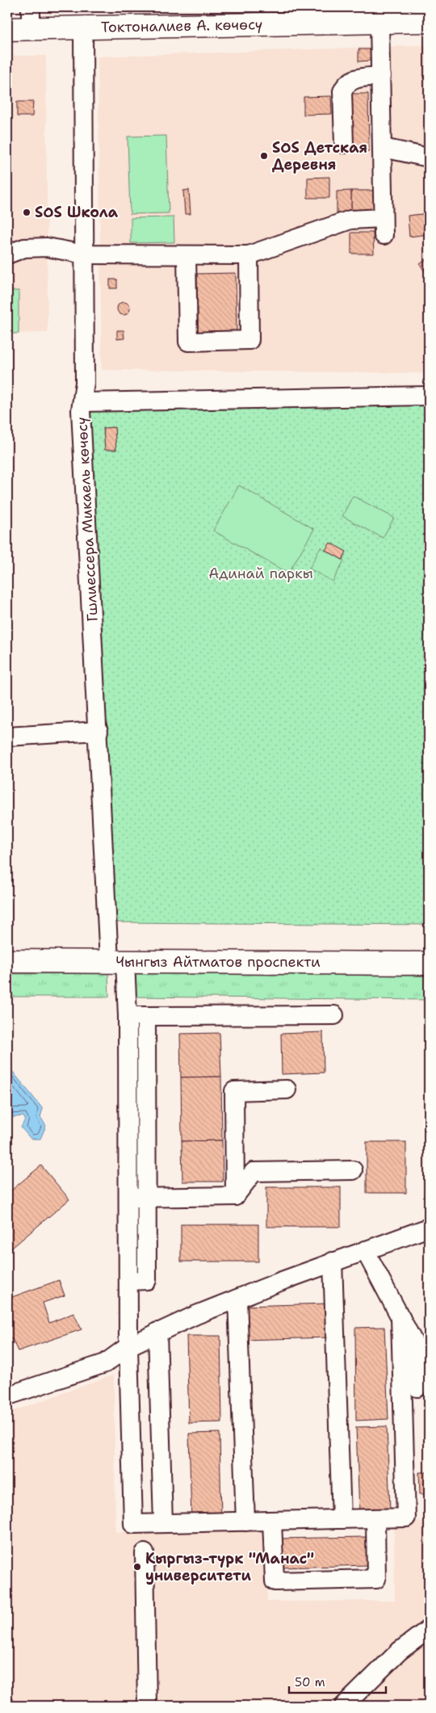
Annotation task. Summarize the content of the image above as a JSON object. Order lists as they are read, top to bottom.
{
  "streets": {
    "main road": ["Токтоналиев А. көчөсү", "Чынгыз Айтматов проспекти"],
    "street": ["Гшлиессера Микаель көчөсү"]
  },
  "crossings": [
    ["Токтоналиев А. көчөсү", "Гшлиессера Микаель көчөсү"],
    ["Гшлиессера Микаель көчөсү", "Чынгыз Айтматов проспекти"]
  ],
  "parks": ["Адинай паркы"],
  "places": ["SOS Детская Деревня", "SOS Школа", "Кыргыз-түрк \"Манас\" университети"],
  "scale_bar": "50 m"
}
